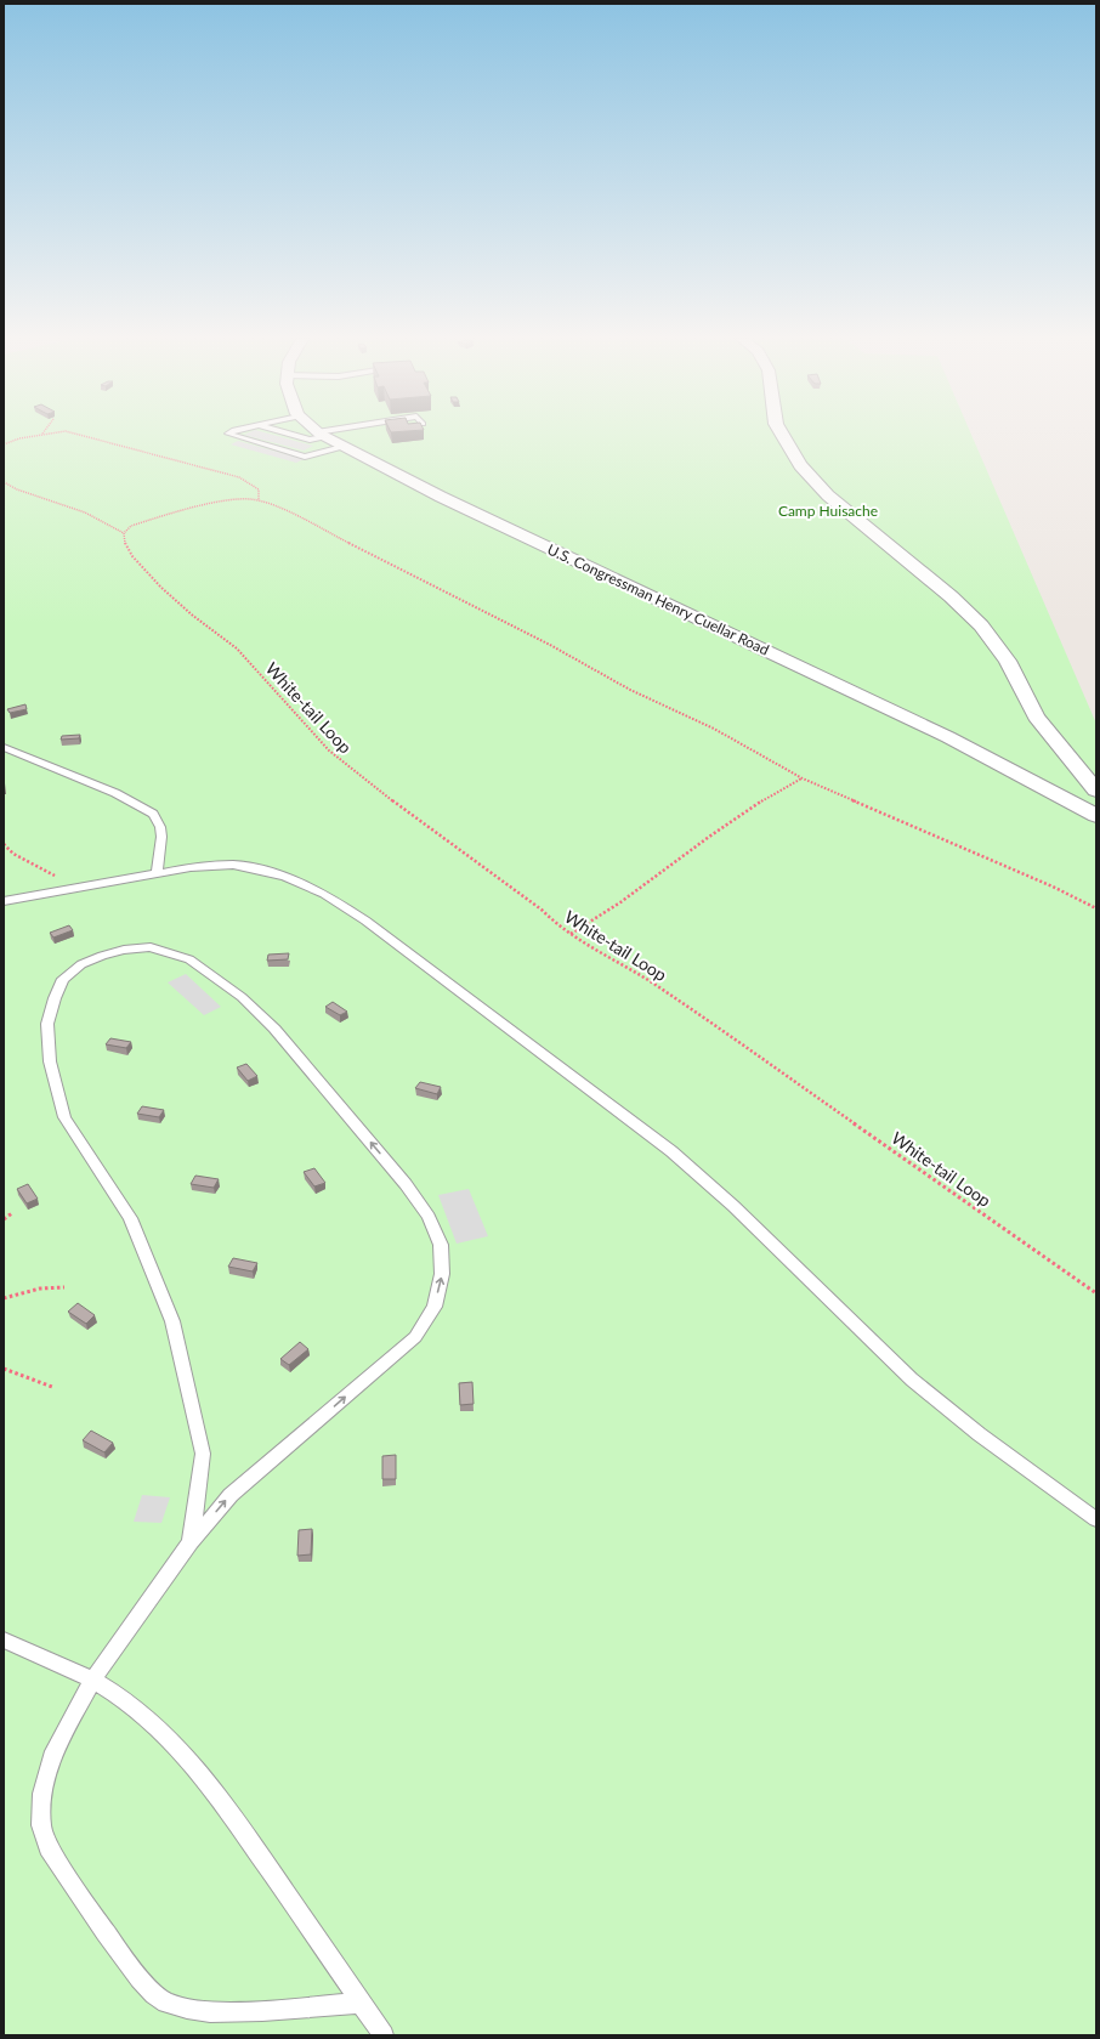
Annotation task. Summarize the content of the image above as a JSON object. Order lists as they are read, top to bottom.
{
  "streets": {
    "street": ["U.S. Congressman Henry Cuellar Road"],
    "path": ["White-tail Loop"]
  },
  "parks": ["Camp Huisache"]
}
